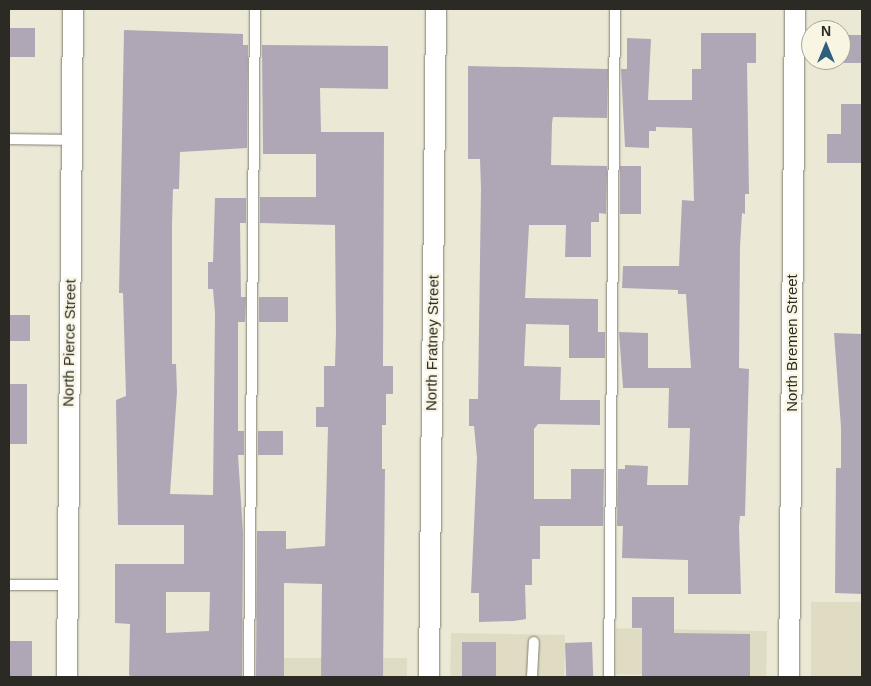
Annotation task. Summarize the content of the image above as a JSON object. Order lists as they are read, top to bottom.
{
  "streets": {
    "street": ["North Pierce Street", "North Fratney Street", "North Bremen Street"]
  },
  "north": "top"
}
